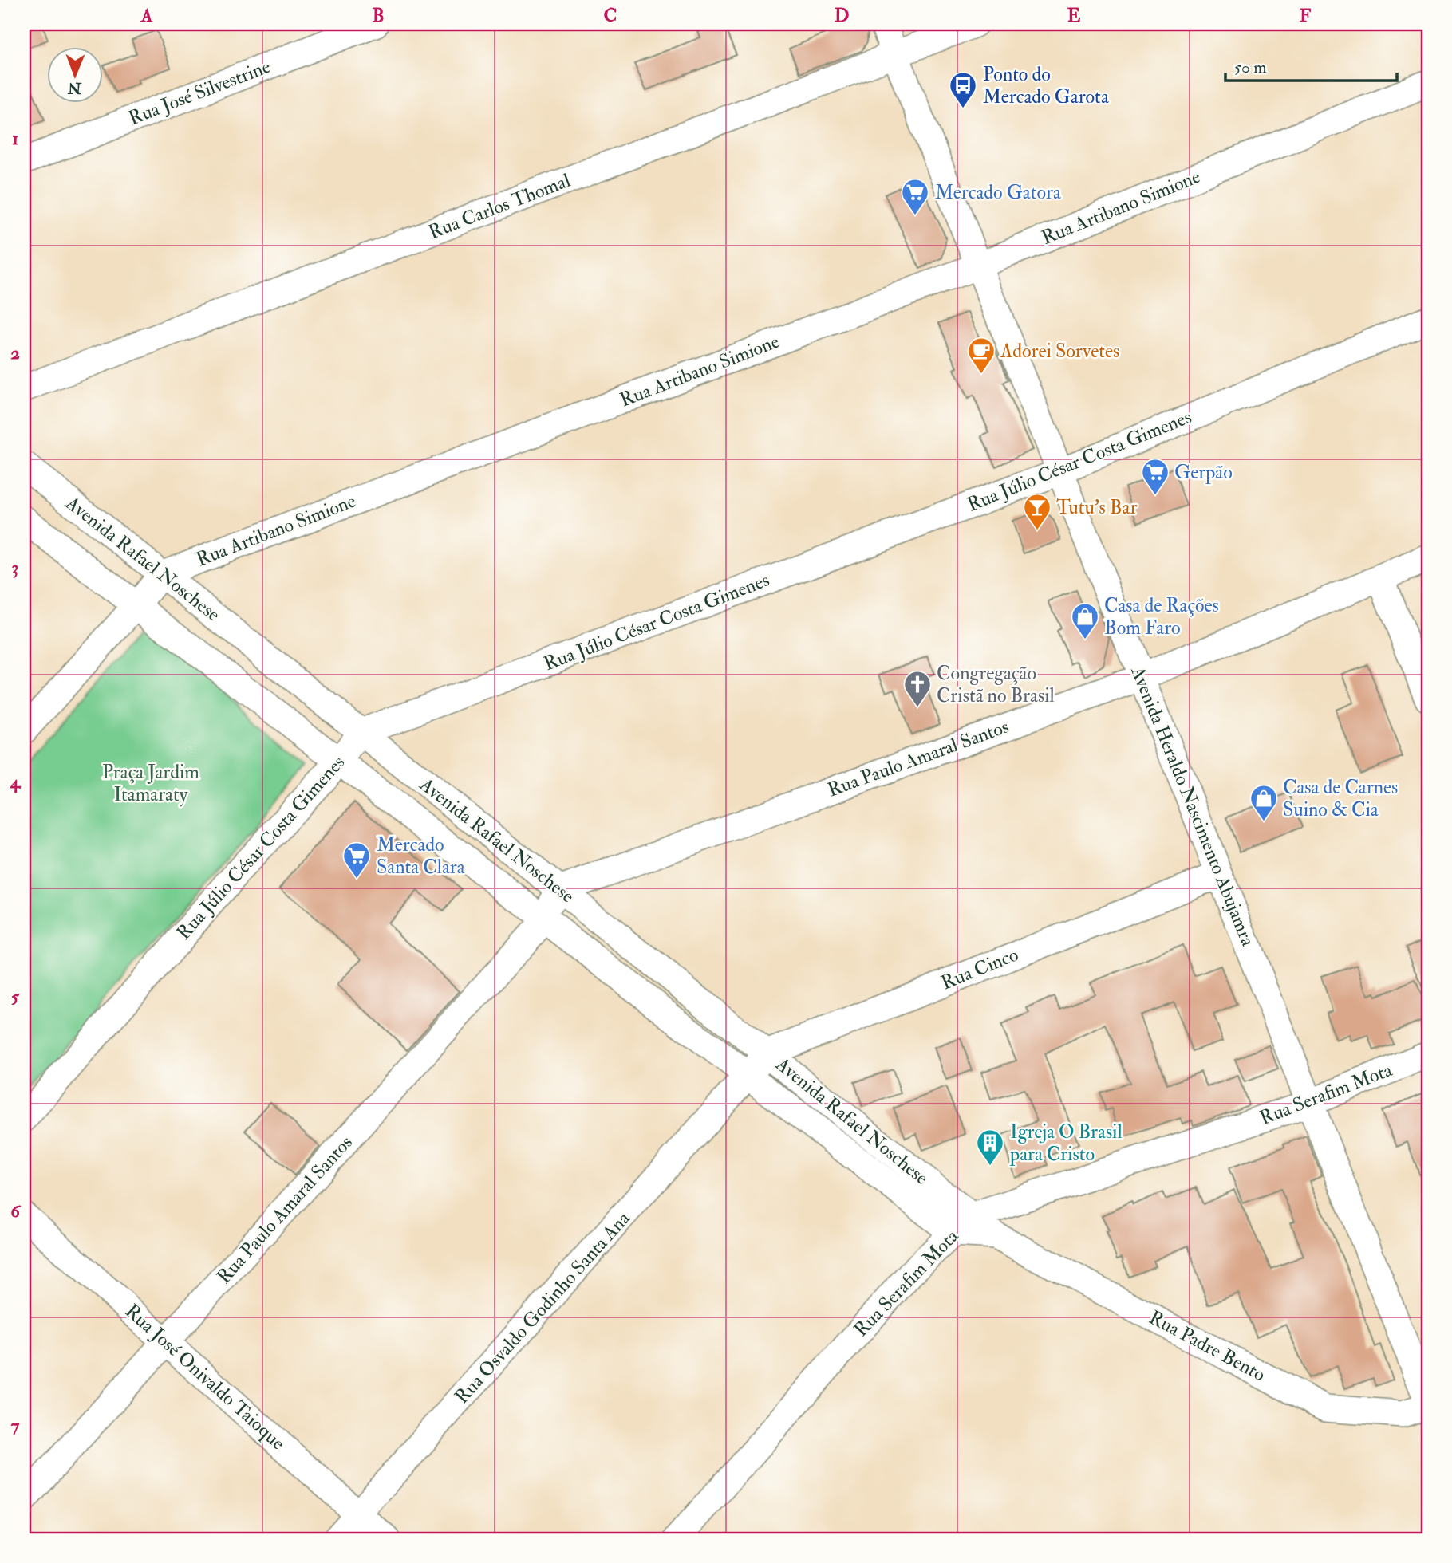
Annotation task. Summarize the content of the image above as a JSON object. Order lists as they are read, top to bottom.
{
  "streets": {
    "street": [
      "Rua José Silvestrine",
      "Rua Carlos Thomal",
      "Rua Artibano Simione",
      "Rua Júlio César Costa Gimenes",
      "Avenida Rafael Noschese",
      "Rua Paulo Amaral Santos",
      "Avenida Heraldo Nascimento Abujamra",
      "Rua Cinco",
      "Rua Serafim Mota",
      "Rua Osvaldo Godinho Santa Ana",
      "Rua Padre Bento",
      "Rua José Onivaldo Taioque"
    ]
  },
  "crossings": [
    ["Rua Carlos Thomal", "Avenida Heraldo Nascimento Abujamra"],
    ["Rua Artibano Simione", "Avenida Rafael Noschese"],
    ["Rua Artibano Simione", "Avenida Heraldo Nascimento Abujamra"],
    ["Rua Júlio César Costa Gimenes", "Avenida Rafael Noschese"],
    ["Rua Júlio César Costa Gimenes", "Avenida Heraldo Nascimento Abujamra"],
    ["Avenida Rafael Noschese", "Rua Paulo Amaral Santos"],
    ["Avenida Rafael Noschese", "Rua Cinco"],
    ["Avenida Rafael Noschese", "Rua Serafim Mota"],
    ["Avenida Rafael Noschese", "Rua Osvaldo Godinho Santa Ana"],
    ["Avenida Rafael Noschese", "Rua Padre Bento"],
    ["Rua Paulo Amaral Santos", "Avenida Heraldo Nascimento Abujamra"],
    ["Rua Paulo Amaral Santos", "Rua José Onivaldo Taioque"],
    ["Avenida Heraldo Nascimento Abujamra", "Rua Cinco"],
    ["Avenida Heraldo Nascimento Abujamra", "Rua Serafim Mota"],
    ["Avenida Heraldo Nascimento Abujamra", "Rua Padre Bento"],
    ["Rua Cinco", "Rua Osvaldo Godinho Santa Ana"],
    ["Rua Serafim Mota", "Rua Padre Bento"],
    ["Rua Osvaldo Godinho Santa Ana", "Rua José Onivaldo Taioque"]
  ],
  "parks": ["Praça Jardim Itamaraty"],
  "places": {
    "bus stop": ["Ponto do Mercado Garota"],
    "supermarket": ["Mercado Gatora", "Gerpão", "Mercado Santa Clara"],
    "cafe": ["Adorei Sorvetes"],
    "bar": ["Tutu's Bar"],
    "shop": ["Casa de Rações Bom Faro", "Casa de Carnes Suino & Cia"],
    "church": ["Congregação Cristã no Brasil"],
    "building": ["Igreja O Brasil para Cristo"]
  },
  "scale_bar": "50 m",
  "north": "bottom",
  "grid": {
    "columns": [
      "A",
      "B",
      "C",
      "D",
      "E",
      "F"
    ],
    "rows": [
      "1",
      "2",
      "3",
      "4",
      "5",
      "6",
      "7"
    ]
  }
}
